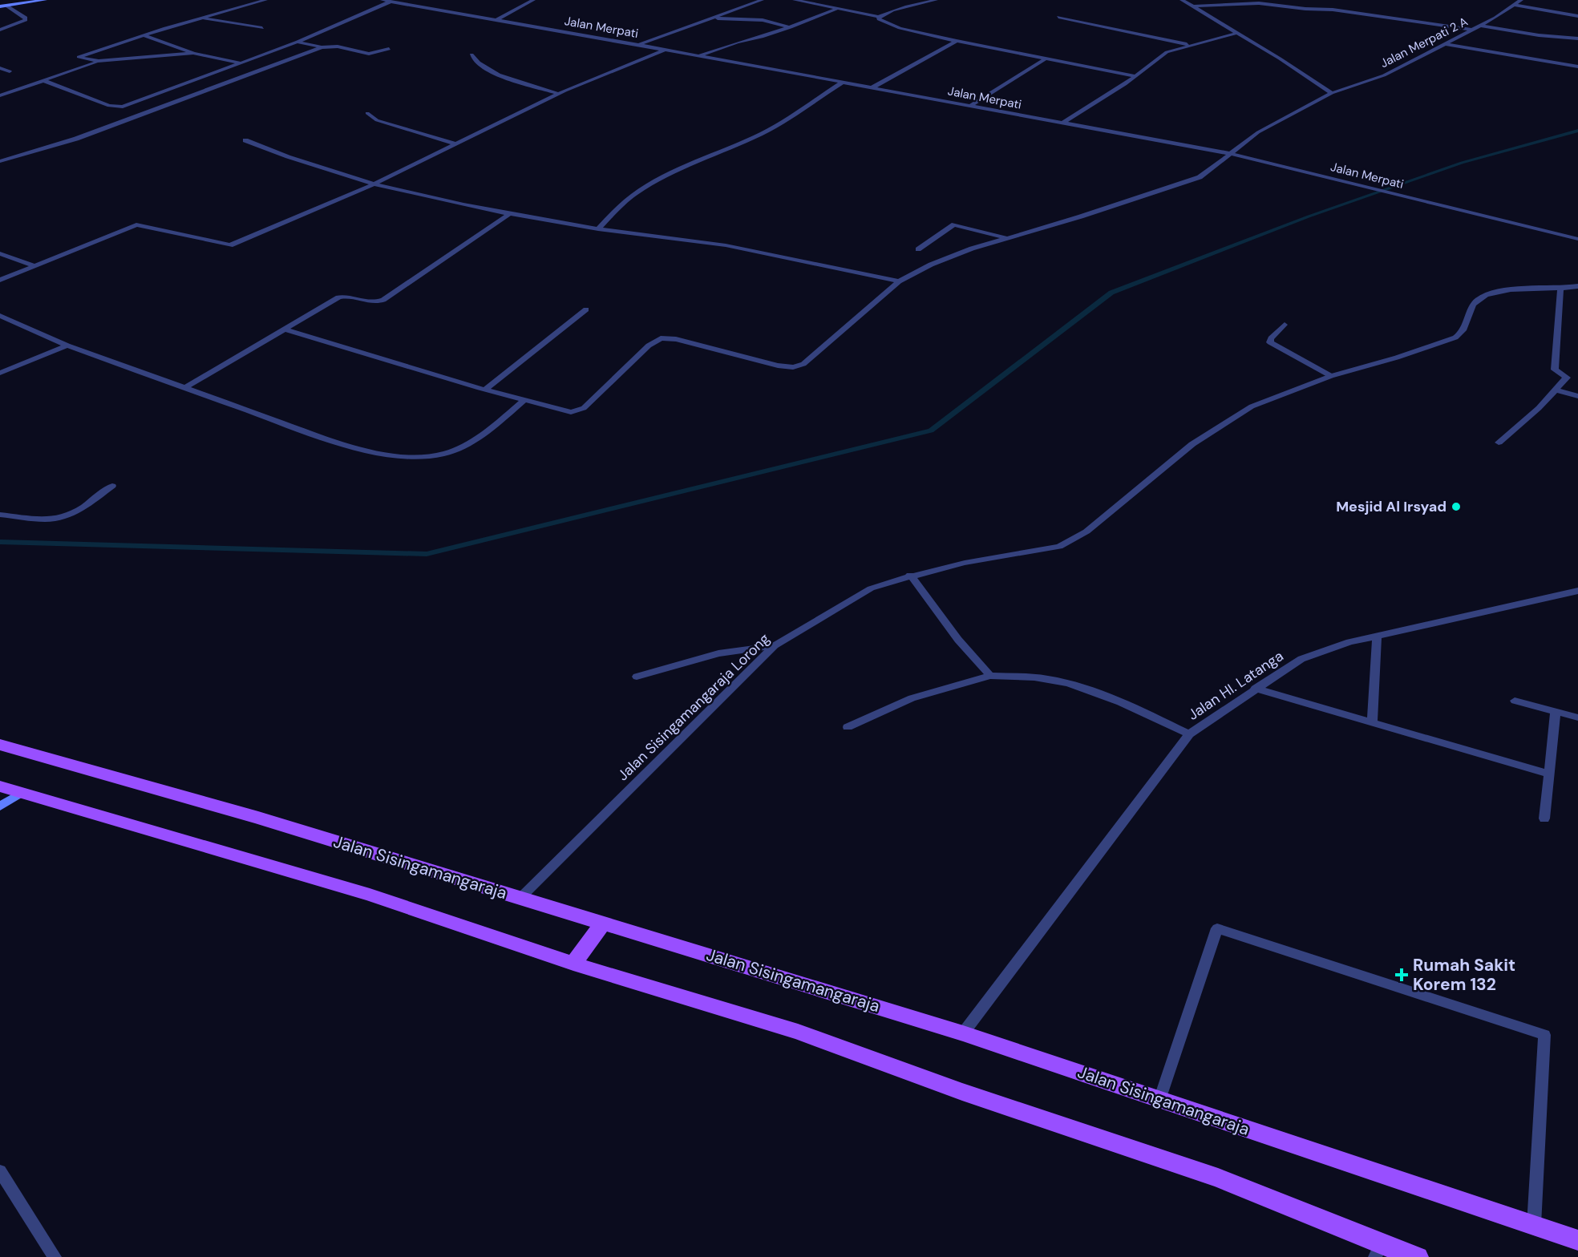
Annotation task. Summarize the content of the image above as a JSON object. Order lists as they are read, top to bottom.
{
  "streets": {
    "main road": ["Jalan Sisingamangaraja"],
    "street": [
      "Jalan Merpati",
      "Jalan Merpati 2 A",
      "Jalan HI. Latanga",
      "Jalan Sisingamangaraja Lorong"
    ]
  },
  "crossings": [
    ["Jalan Merpati", "Jalan Merpati 2 A"],
    ["Jalan HI. Latanga", "Jalan Sisingamangaraja"],
    ["Jalan Sisingamangaraja Lorong", "Jalan Sisingamangaraja"]
  ],
  "places": {
    "other": ["Mesjid Al Irsyad"],
    "health": ["Rumah Sakit Korem 132"]
  }
}
